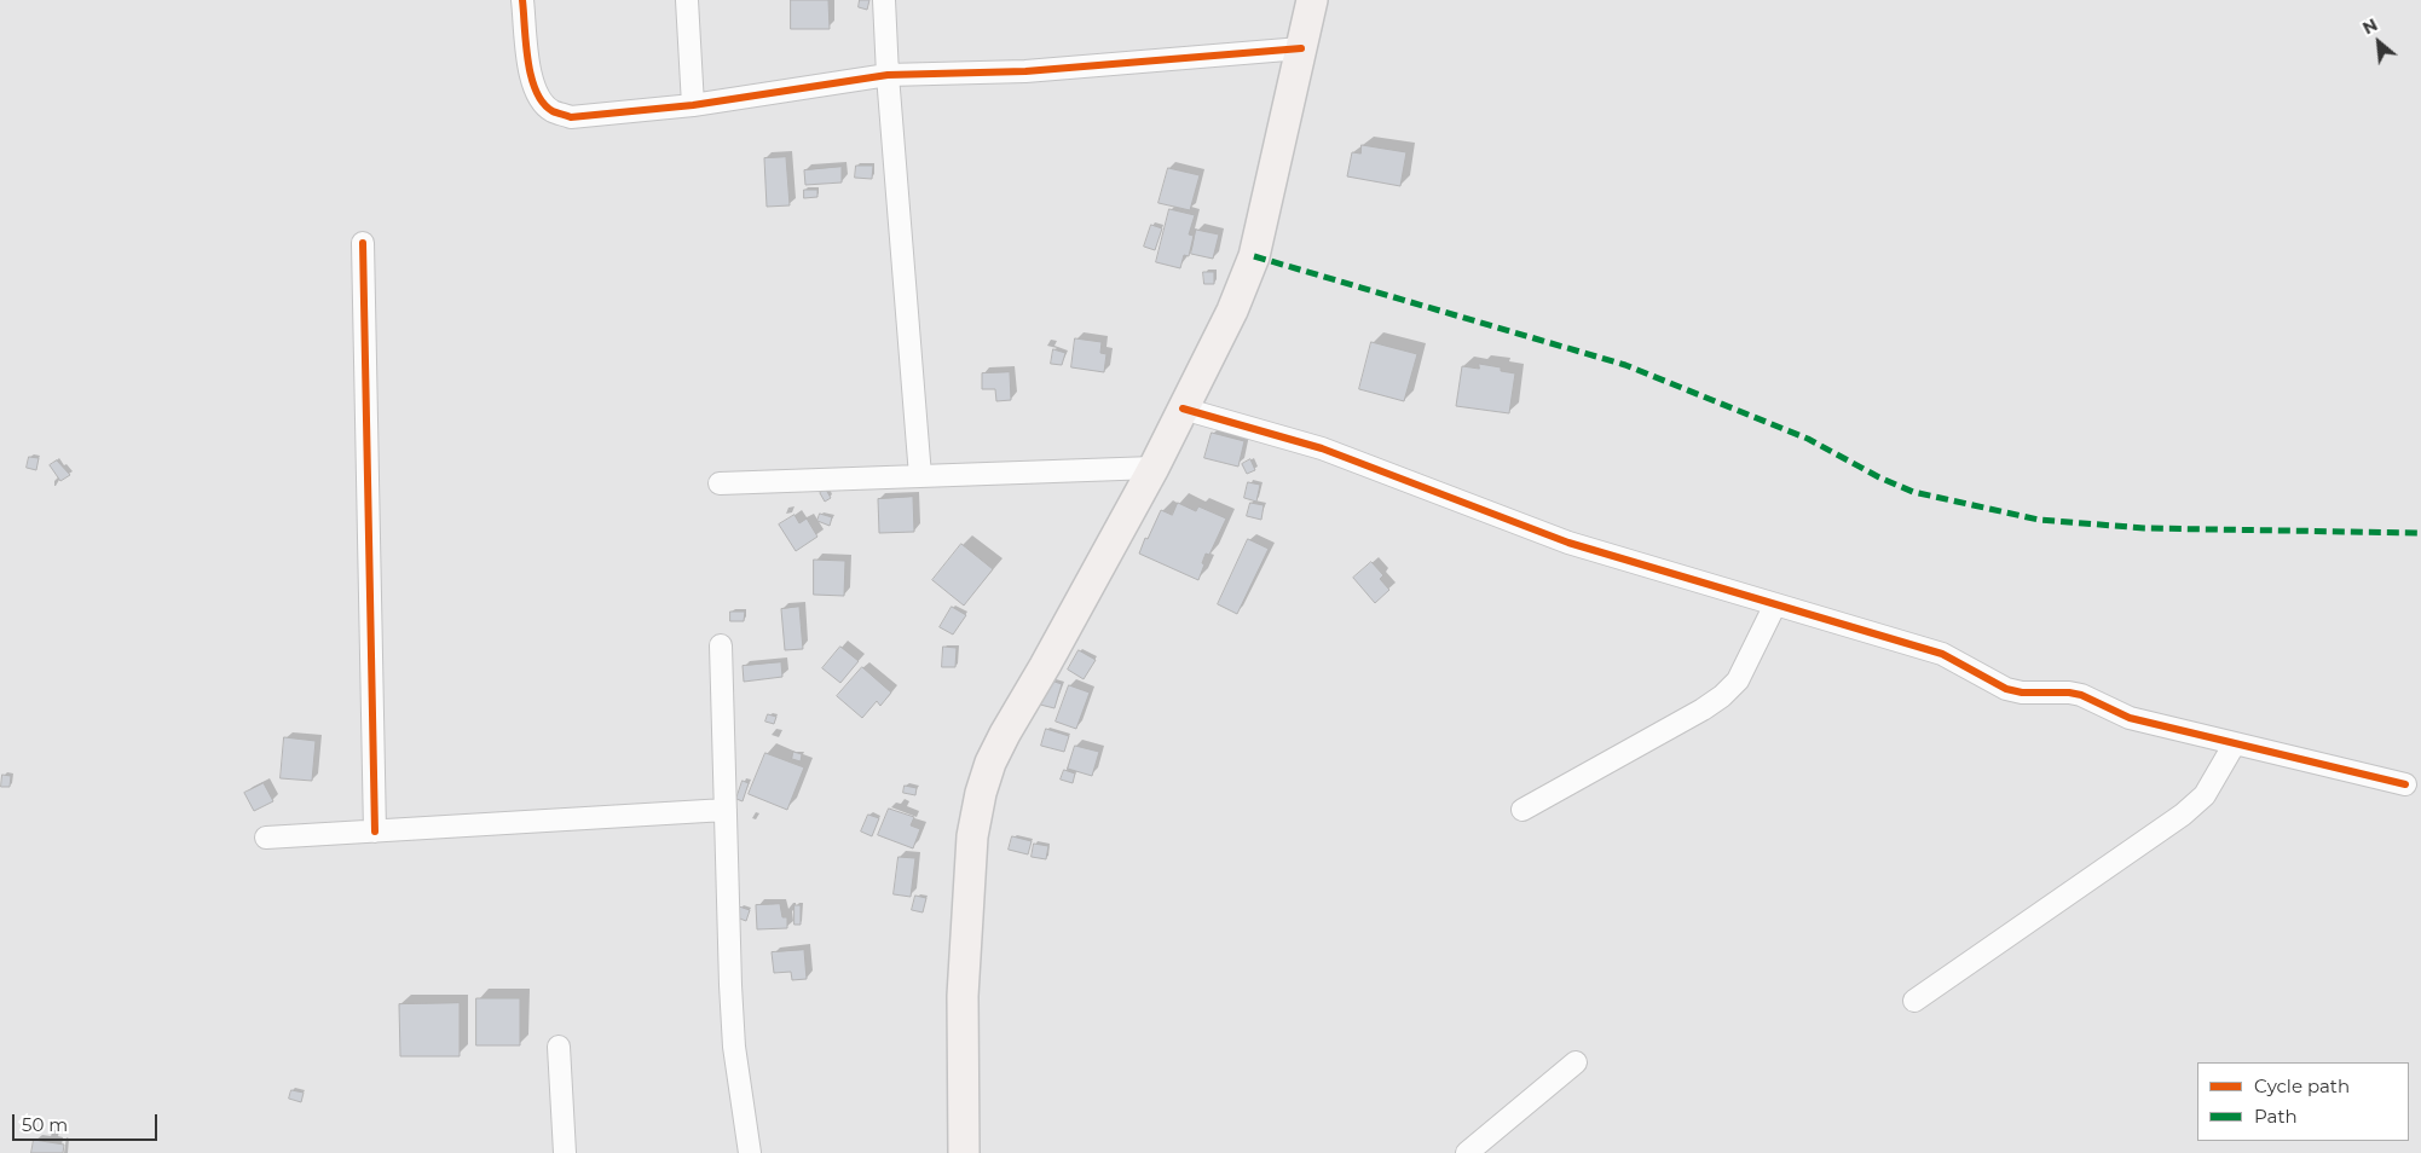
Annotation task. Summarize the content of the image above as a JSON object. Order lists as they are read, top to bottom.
{
  "legend": ["Cycle path", "Path"],
  "scale_bar": "50 m",
  "north": "top left"
}
